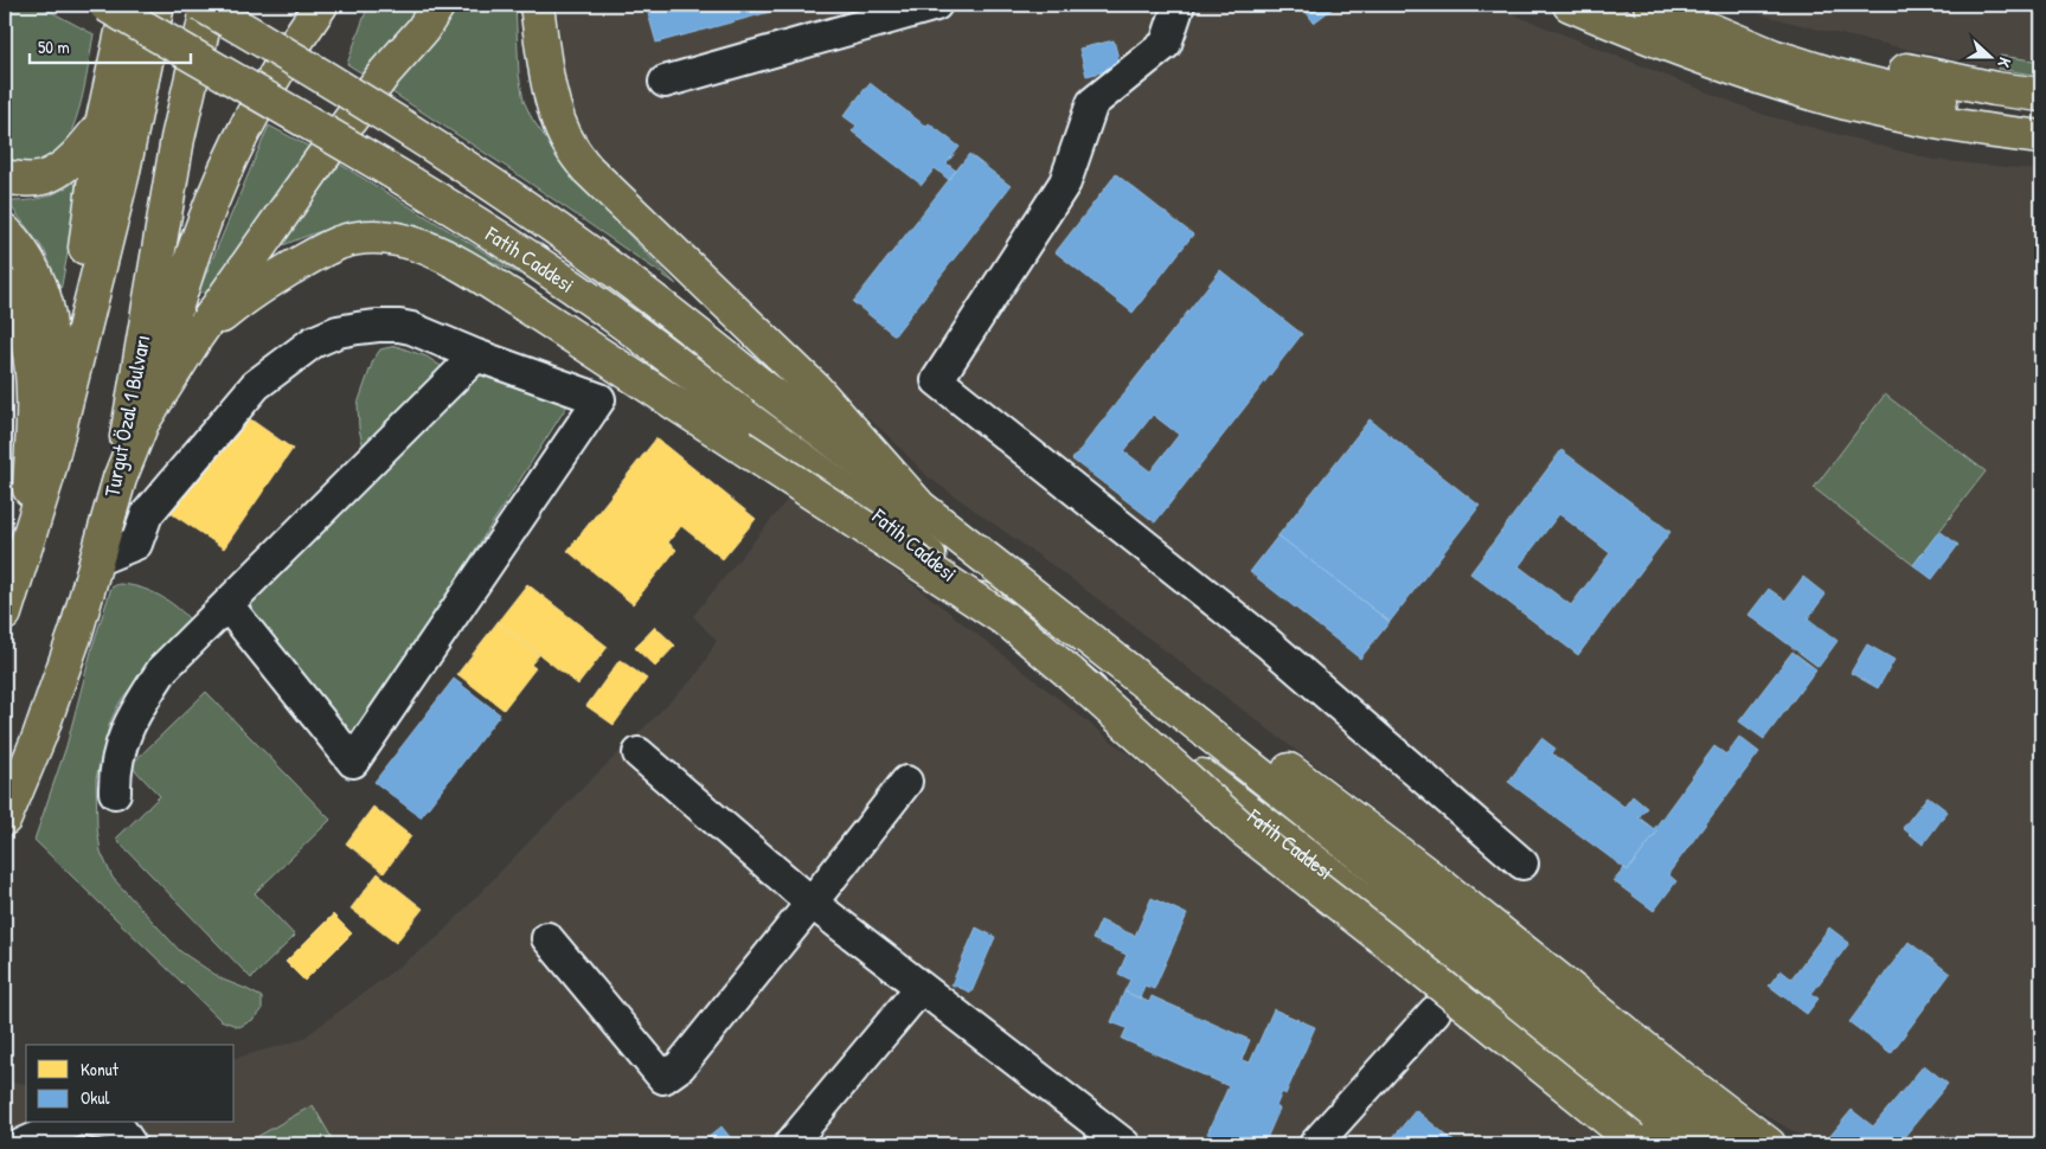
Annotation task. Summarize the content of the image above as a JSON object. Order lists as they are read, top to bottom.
{
  "streets": {
    "main road": ["Fatih Caddesi", "Turgut Özal 1 Bulvarı"]
  },
  "legend": ["Konut", "Okul"],
  "scale_bar": "50 m",
  "north": "right"
}
